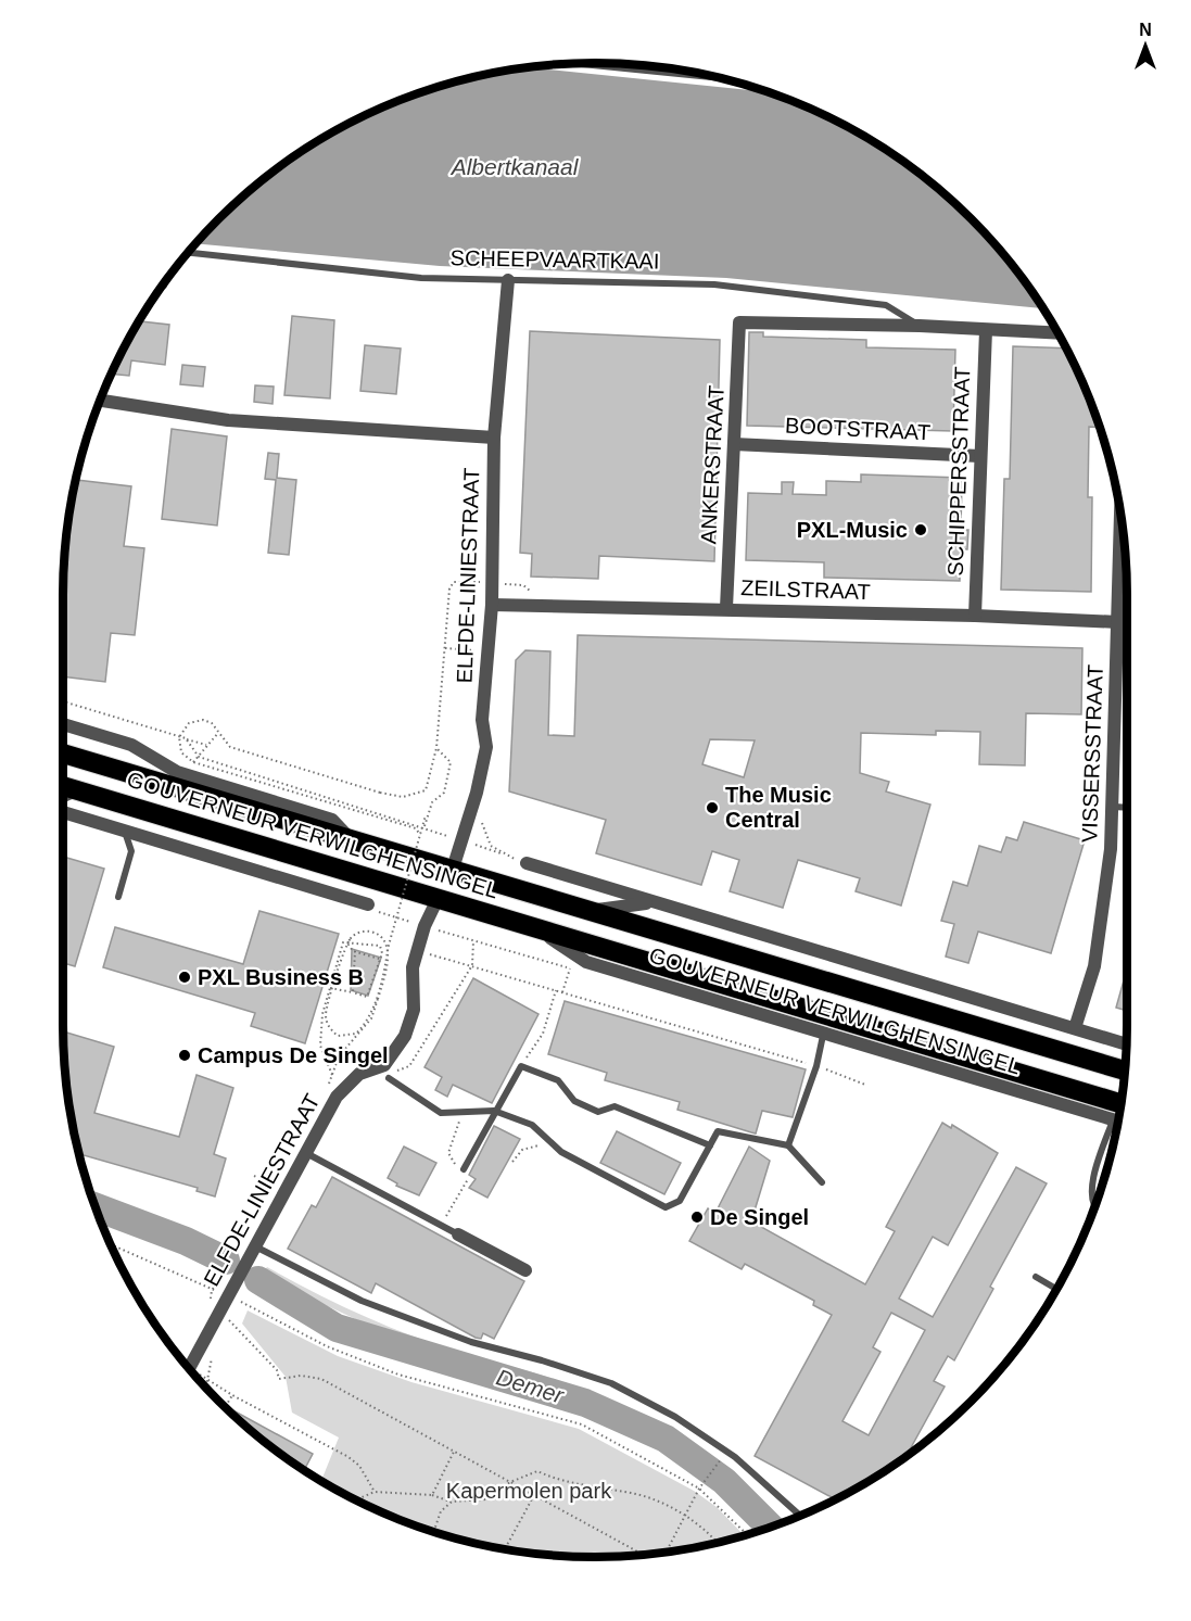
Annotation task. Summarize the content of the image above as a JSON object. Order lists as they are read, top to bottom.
{
  "streets": {
    "highway": ["GOUVERNEUR VERWILGHENSINGEL"],
    "street": [
      "SCHEEPVAARTKAAI",
      "BOOTSTRAAT",
      "ANKERSTRAAT",
      "SCHIPPERSSTRAAT",
      "ELFDE-LINIESTRAAT",
      "ZEILSTRAAT",
      "VISSERSSTRAAT"
    ]
  },
  "crossings": [
    ["SCHEEPVAARTKAAI", "ANKERSTRAAT"],
    ["SCHEEPVAARTKAAI", "SCHIPPERSSTRAAT"],
    ["SCHEEPVAARTKAAI", "ELFDE-LINIESTRAAT"],
    ["BOOTSTRAAT", "ANKERSTRAAT"],
    ["BOOTSTRAAT", "SCHIPPERSSTRAAT"],
    ["ANKERSTRAAT", "ZEILSTRAAT"],
    ["SCHIPPERSSTRAAT", "ZEILSTRAAT"],
    ["ELFDE-LINIESTRAAT", "ZEILSTRAAT"],
    ["ELFDE-LINIESTRAAT", "GOUVERNEUR VERWILGHENSINGEL"],
    ["ZEILSTRAAT", "VISSERSSTRAAT"],
    ["VISSERSSTRAAT", "GOUVERNEUR VERWILGHENSINGEL"]
  ],
  "water": ["Albertkanaal", "Demer"],
  "parks": ["Kapermolen park"],
  "places": [
    "PXL-Music",
    "The Music Central",
    "PXL Business B",
    "Campus De Singel",
    "De Singel"
  ],
  "north": "top"
}
